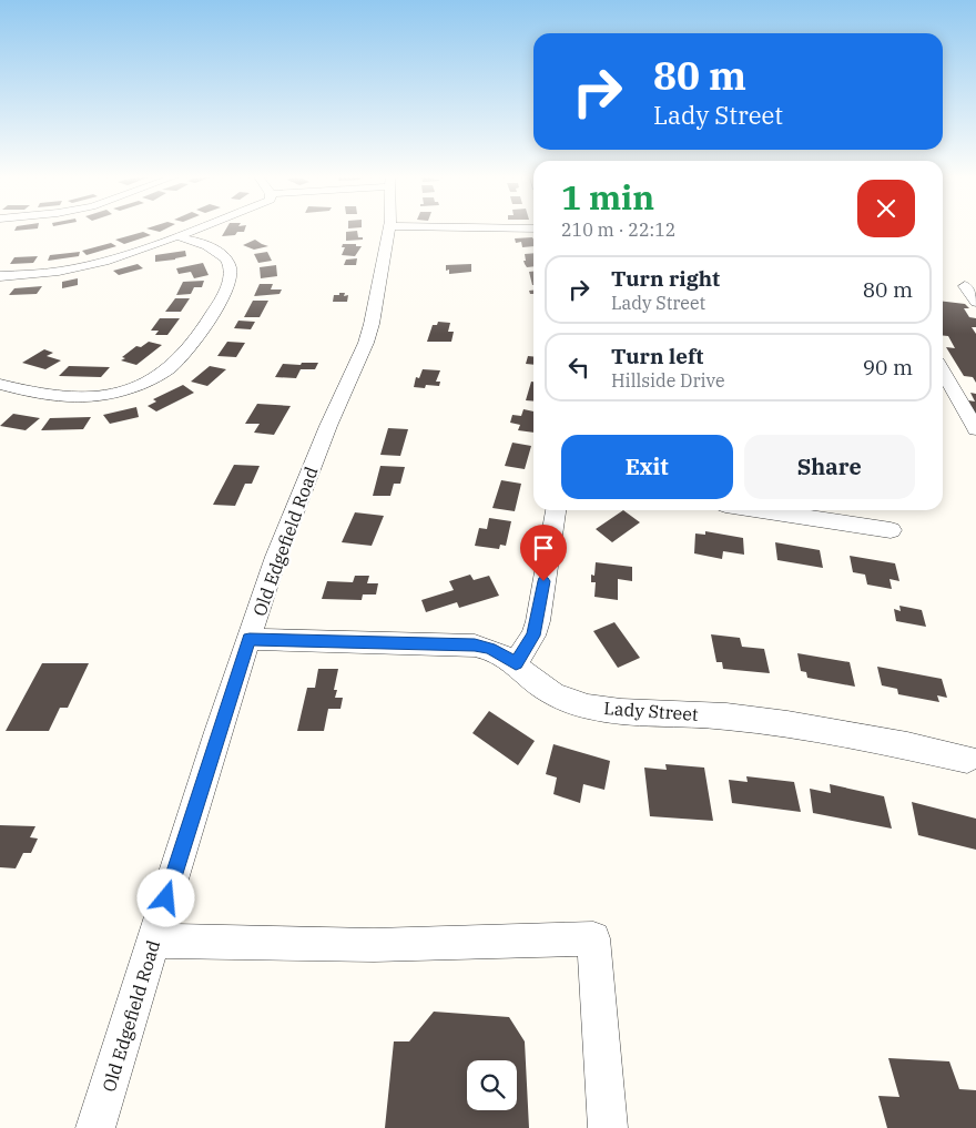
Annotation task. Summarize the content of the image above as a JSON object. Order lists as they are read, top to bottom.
{
  "streets": {
    "street": ["Old Edgefield Road", "Lady Street"]
  },
  "crossings": [
    ["Old Edgefield Road", "Lady Street"]
  ],
  "page": {
    "turn": ["80 m", "Lady Street"],
    "heading": ["1 min", "210 m · 22:12"],
    "list": [
      {
        "name": "Turn right",
        "note": "Lady Street",
        "value": "80 m"
      },
      {
        "name": "Turn left",
        "note": "Hillside Drive",
        "value": "90 m"
      }
    ],
    "buttons": ["Exit", "Share"]
  }
}
